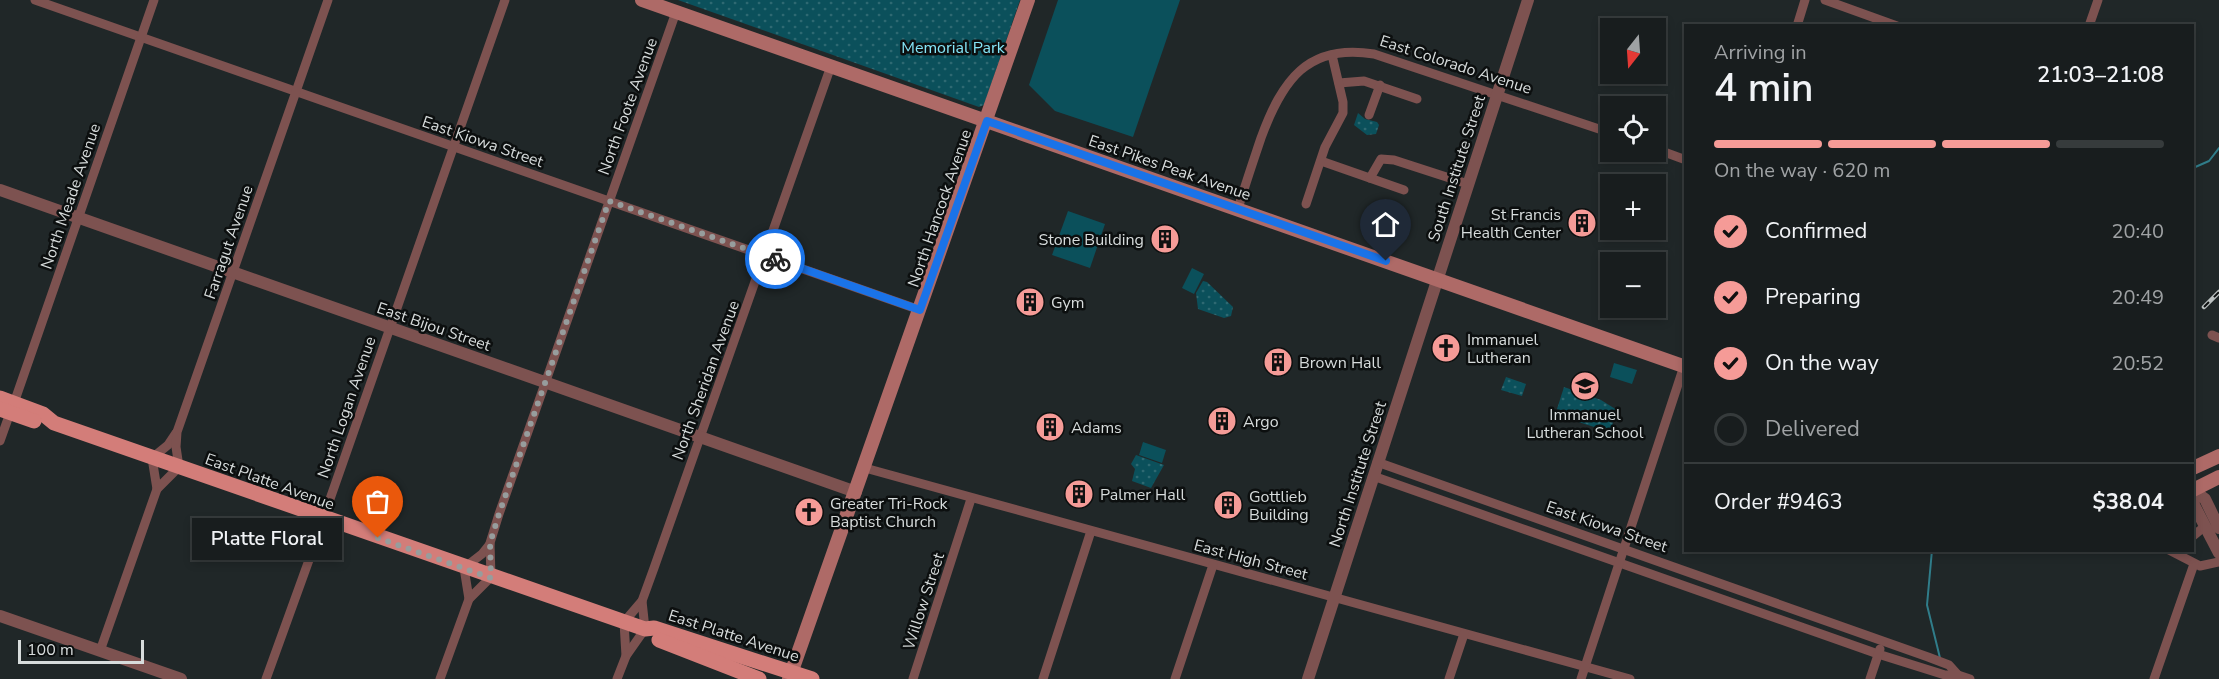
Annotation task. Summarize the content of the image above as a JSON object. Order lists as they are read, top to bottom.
{
  "streets": {
    "main road": ["East Pikes Peak Avenue", "North Hancock Avenue", "East Platte Avenue"],
    "street": [
      "East Colorado Avenue",
      "North Foote Avenue",
      "East Kiowa Street",
      "South Institute Street",
      "North Meade Avenue",
      "Farragut Avenue",
      "East Bijou Street",
      "North Sheridan Avenue",
      "North Logan Avenue",
      "North Institute Street",
      "East High Street",
      "Willow Street"
    ]
  },
  "crossings": [
    ["East Colorado Avenue", "East Pikes Peak Avenue"],
    ["East Colorado Avenue", "South Institute Street"],
    ["North Foote Avenue", "East Kiowa Street"],
    ["North Foote Avenue", "East Pikes Peak Avenue"],
    ["North Foote Avenue", "East Bijou Street"],
    ["North Foote Avenue", "East Platte Avenue"],
    ["East Kiowa Street", "North Meade Avenue"],
    ["East Kiowa Street", "North Hancock Avenue"],
    ["East Kiowa Street", "Farragut Avenue"],
    ["East Kiowa Street", "North Sheridan Avenue"],
    ["East Kiowa Street", "North Logan Avenue"],
    ["East Kiowa Street", "North Institute Street"],
    ["East Pikes Peak Avenue", "South Institute Street"],
    ["East Pikes Peak Avenue", "North Hancock Avenue"],
    ["East Pikes Peak Avenue", "North Sheridan Avenue"],
    ["East Pikes Peak Avenue", "North Institute Street"],
    ["South Institute Street", "North Institute Street"],
    ["North Meade Avenue", "East Bijou Street"],
    ["North Meade Avenue", "East Platte Avenue"],
    ["North Hancock Avenue", "East Bijou Street"],
    ["North Hancock Avenue", "East Platte Avenue"],
    ["North Hancock Avenue", "East High Street"],
    ["Farragut Avenue", "East Bijou Street"],
    ["Farragut Avenue", "East Platte Avenue"],
    ["East Bijou Street", "North Sheridan Avenue"],
    ["East Bijou Street", "North Logan Avenue"],
    ["North Sheridan Avenue", "East Platte Avenue"],
    ["North Logan Avenue", "East Platte Avenue"],
    ["North Institute Street", "East High Street"],
    ["East High Street", "Willow Street"]
  ],
  "parks": ["Memorial Park"],
  "places": {
    "building": [
      "St Francis Health Center",
      "Stone Building",
      "Gym",
      "Brown Hall",
      "Argo",
      "Adams",
      "Palmer Hall",
      "Gottlieb Building"
    ],
    "church": ["Immanuel Lutheran", "Greater Tri-Rock Baptist Church"],
    "school or university": ["Immanuel Lutheran School"],
    "other": ["Platte Floral"]
  },
  "scale_bar": "100 m",
  "north": "bottom",
  "page": {
    "map_buttons": ["+", "−"],
    "heading": ["4 min", "Arriving in", "21:03–21:08"],
    "panel": ["Order #9463", "$38.04"],
    "bar": "On the way · 620 m",
    "list": [
      ["Confirmed", "20:40"],
      ["Preparing", "20:49"],
      ["On the way", "20:52"],
      "Delivered"
    ],
    "bubble": "Platte Floral",
    "scale": "100 m"
  }
}
